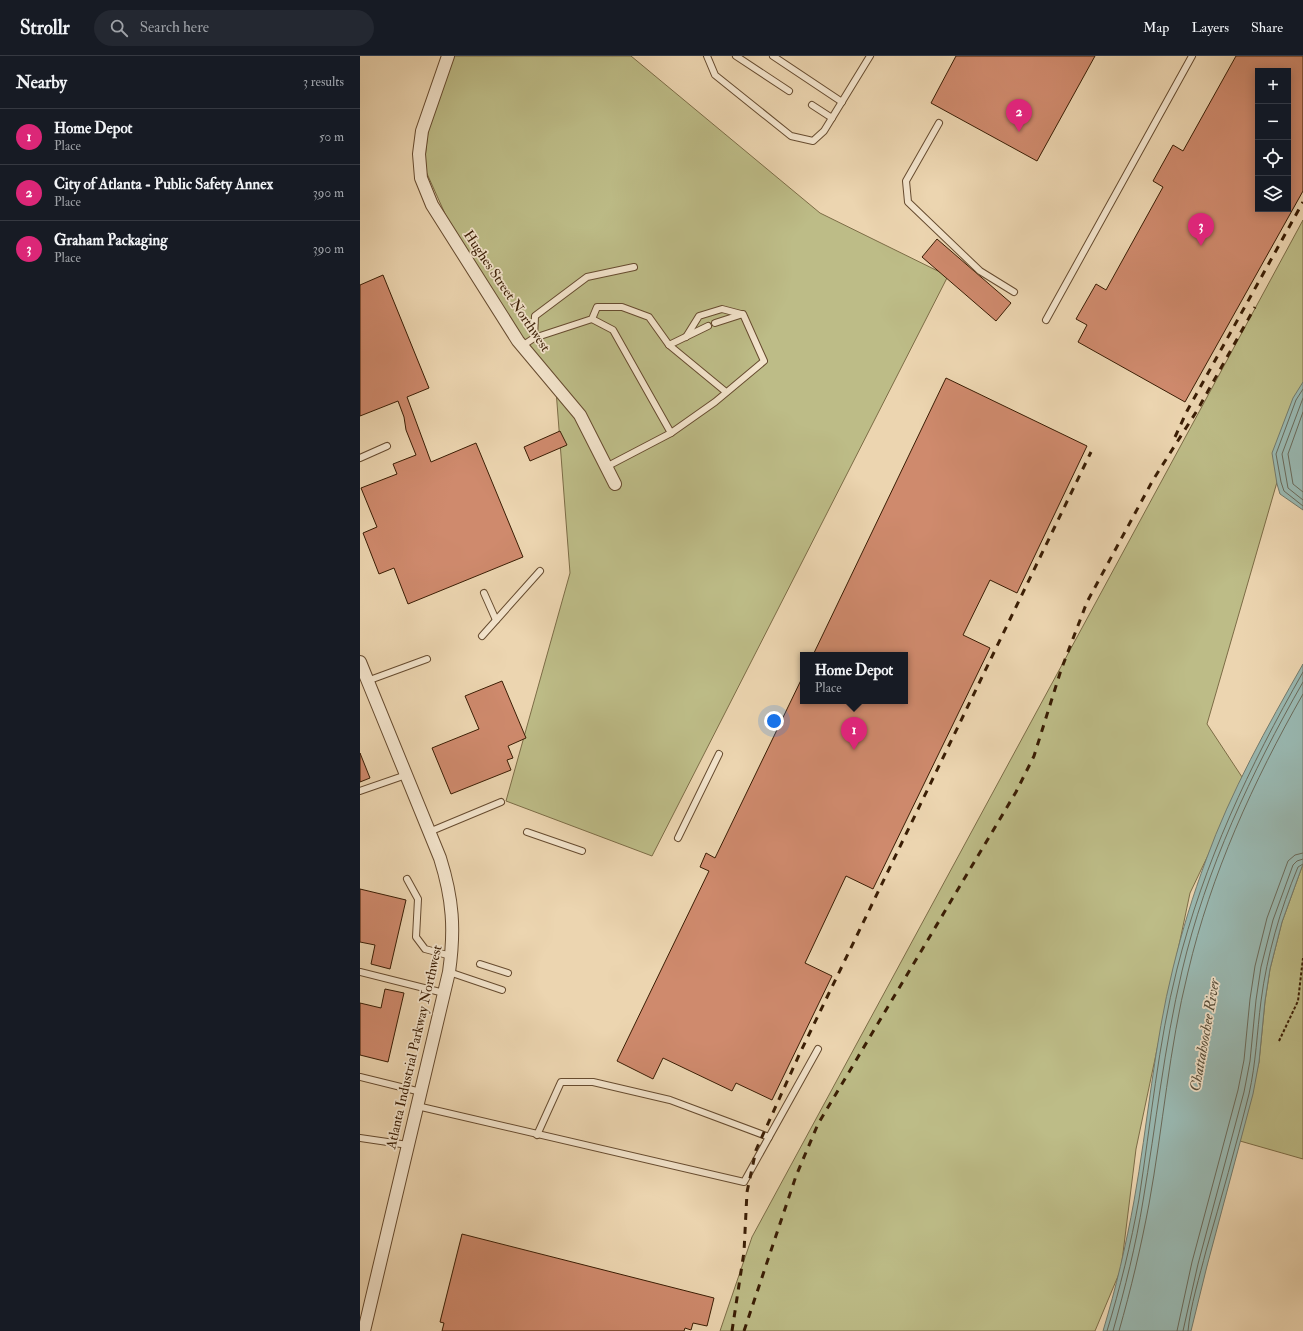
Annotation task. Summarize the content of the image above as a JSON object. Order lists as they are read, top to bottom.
{
  "streets": {
    "street": ["Hughes Street Northwest", "Atlanta Industrial Parkway Northwest"]
  },
  "water": ["Chattahoochee River"],
  "page": {
    "header": "Strollr",
    "search": "Search here",
    "nav": ["Map", "Layers", "Share"],
    "heading": ["Nearby", "3 results"],
    "map_buttons": ["+", "−"],
    "pins": ["2", "3", "1"],
    "list": [
      {
        "mark": "1",
        "name": "Home Depot",
        "note": "Place",
        "value": "50 m"
      },
      {
        "mark": "2",
        "name": "City of Atlanta - Public Safety Annex",
        "note": "Place",
        "value": "390 m"
      },
      {
        "mark": "3",
        "name": "Graham Packaging",
        "note": "Place",
        "value": "390 m"
      }
    ],
    "popup": ["Home Depot", "Place"]
  }
}
